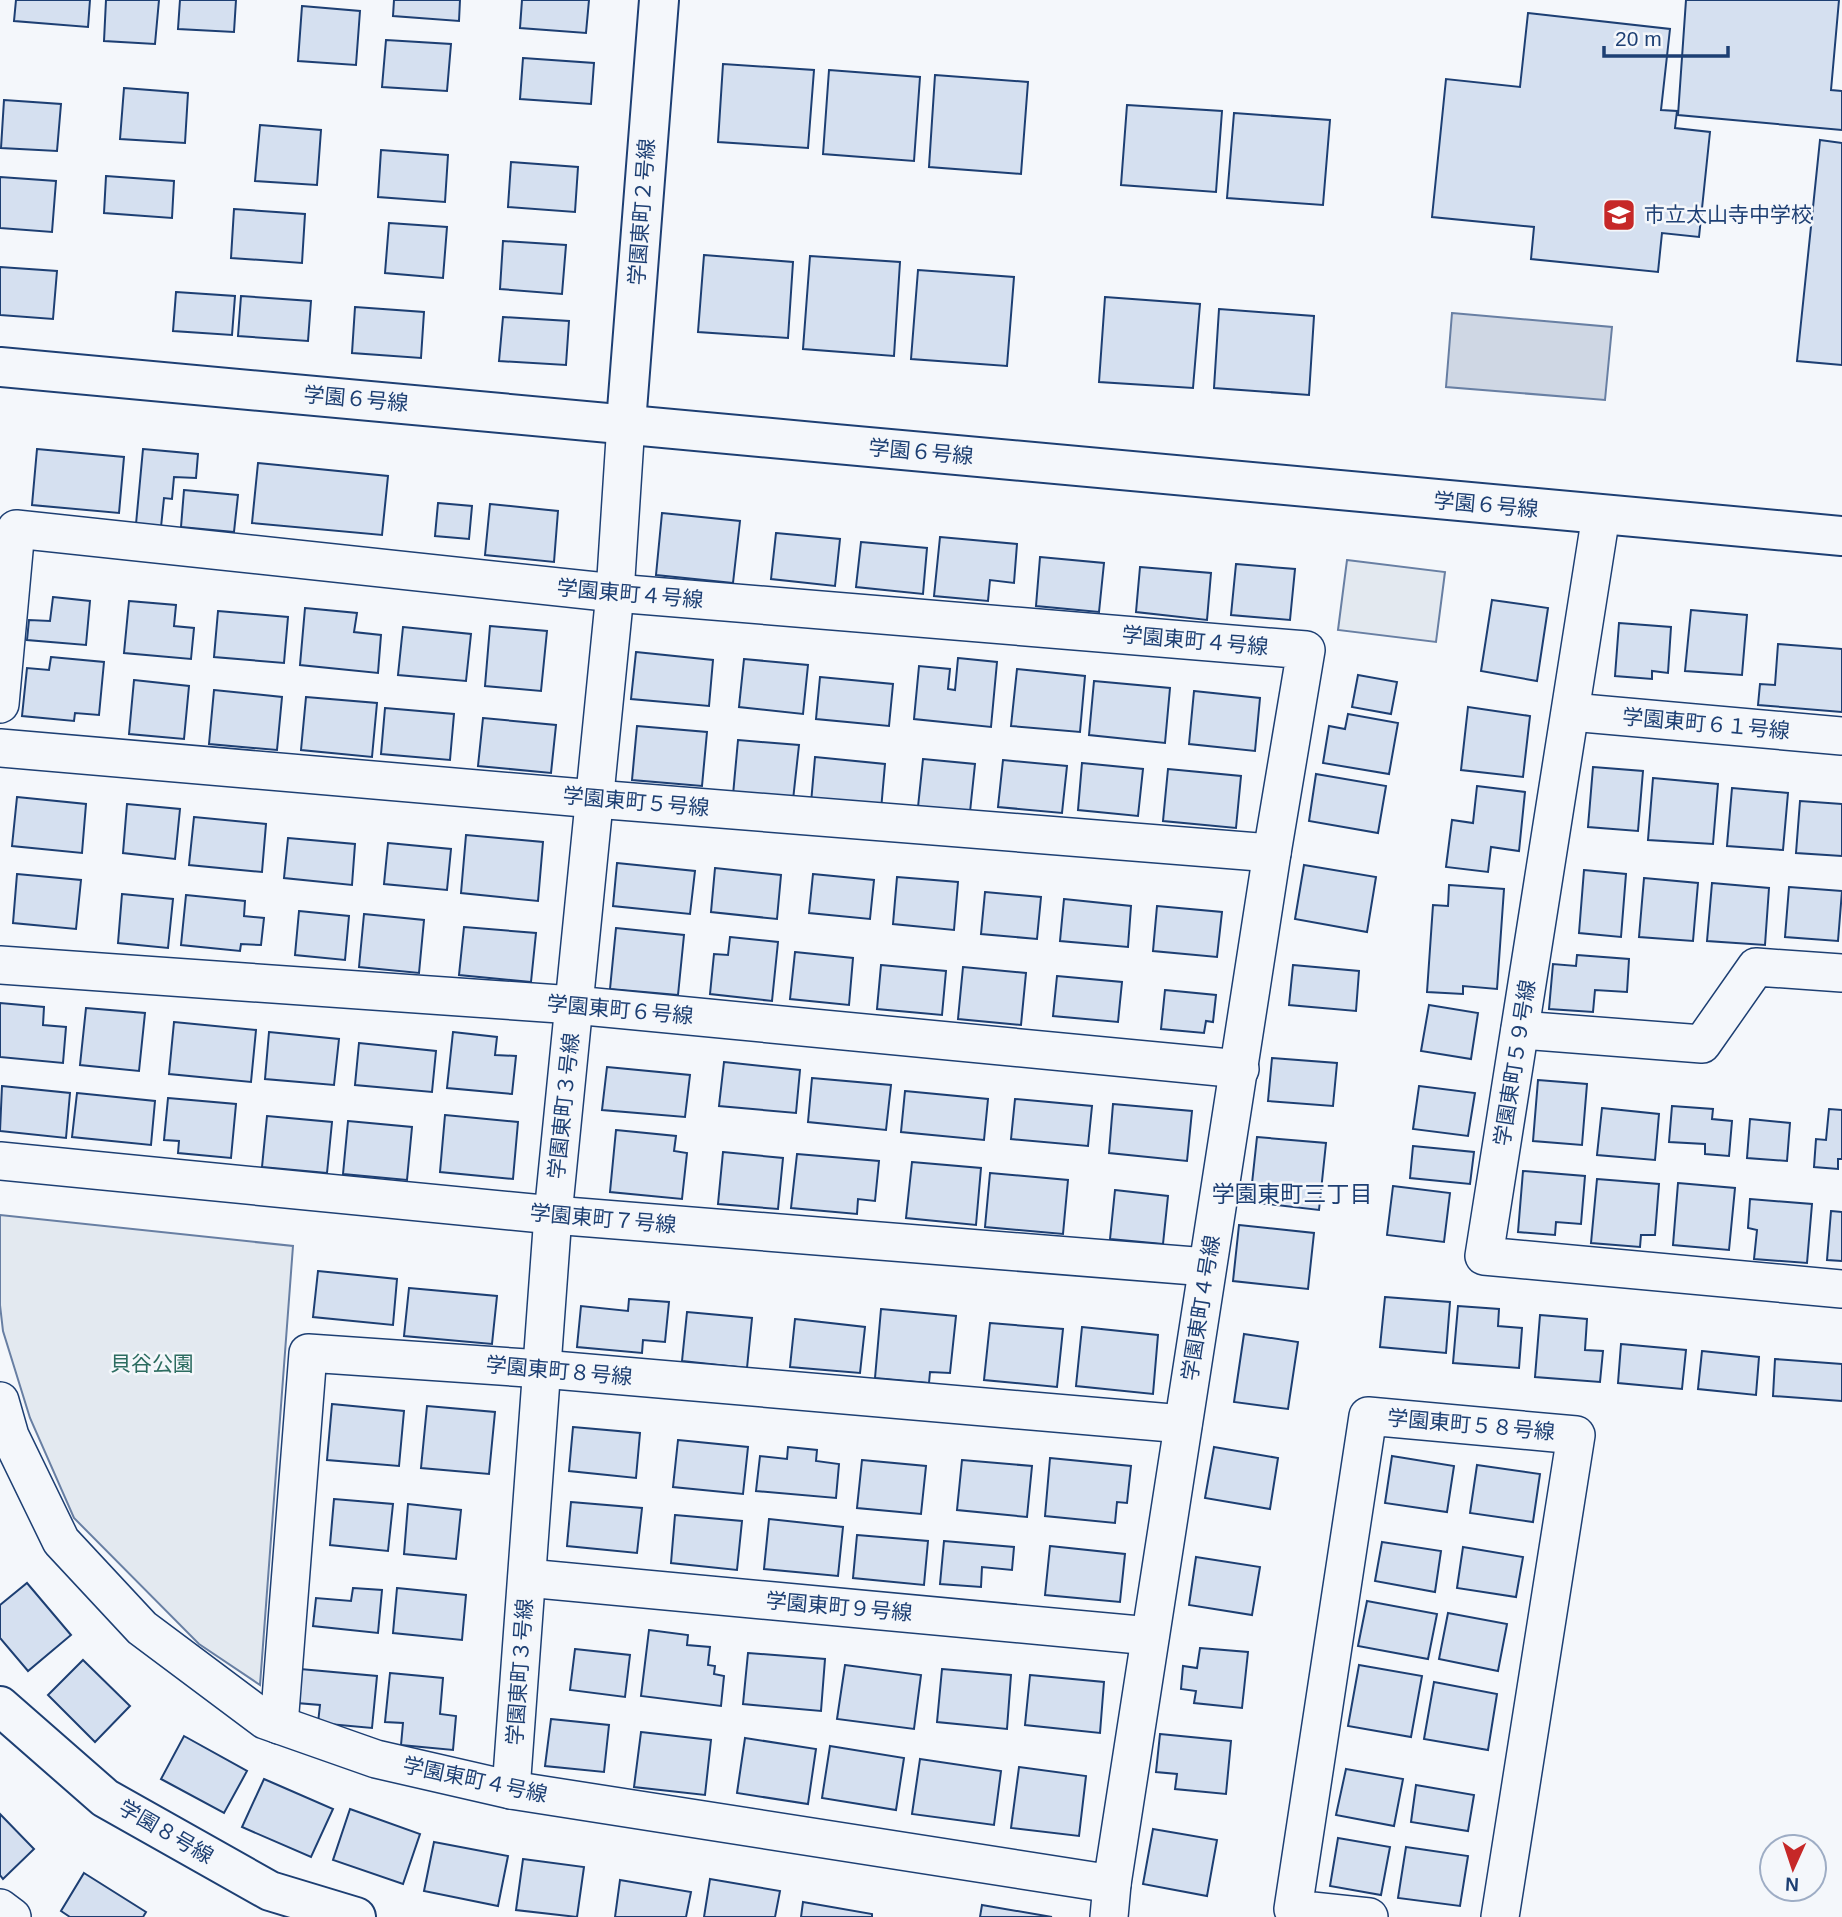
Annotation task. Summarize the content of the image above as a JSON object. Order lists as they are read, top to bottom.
{
  "streets": {
    "street": [
      "学園東町２号線",
      "学園６号線",
      "学園東町４号線",
      "学園東町６１号線",
      "学園東町５号線",
      "学園東町６号線",
      "学園東町５９号線",
      "学園東町３号線",
      "学園東町７号線",
      "学園東町８号線",
      "学園東町５８号線",
      "学園東町９号線",
      "学園８号線"
    ]
  },
  "crossings": [
    ["学園東町２号線", "学園６号線"],
    ["学園東町２号線", "学園東町３号線"],
    ["学園６号線", "学園東町５９号線"],
    ["学園６号線", "学園東町３号線"],
    ["学園東町４号線", "学園東町５号線"],
    ["学園東町４号線", "学園東町６号線"],
    ["学園東町４号線", "学園東町３号線"],
    ["学園東町４号線", "学園東町７号線"],
    ["学園東町４号線", "学園東町８号線"],
    ["学園東町４号線", "学園東町９号線"],
    ["学園東町６１号線", "学園東町５９号線"],
    ["学園東町５号線", "学園東町３号線"],
    ["学園東町６号線", "学園東町３号線"],
    ["学園東町３号線", "学園東町７号線"],
    ["学園東町３号線", "学園東町８号線"],
    ["学園東町３号線", "学園東町９号線"]
  ],
  "districts": ["学園東町三丁目"],
  "parks": ["貝谷公園"],
  "places": {
    "school or university": ["市立太山寺中学校"]
  },
  "scale_bar": "20 m",
  "north": "bottom"
}
